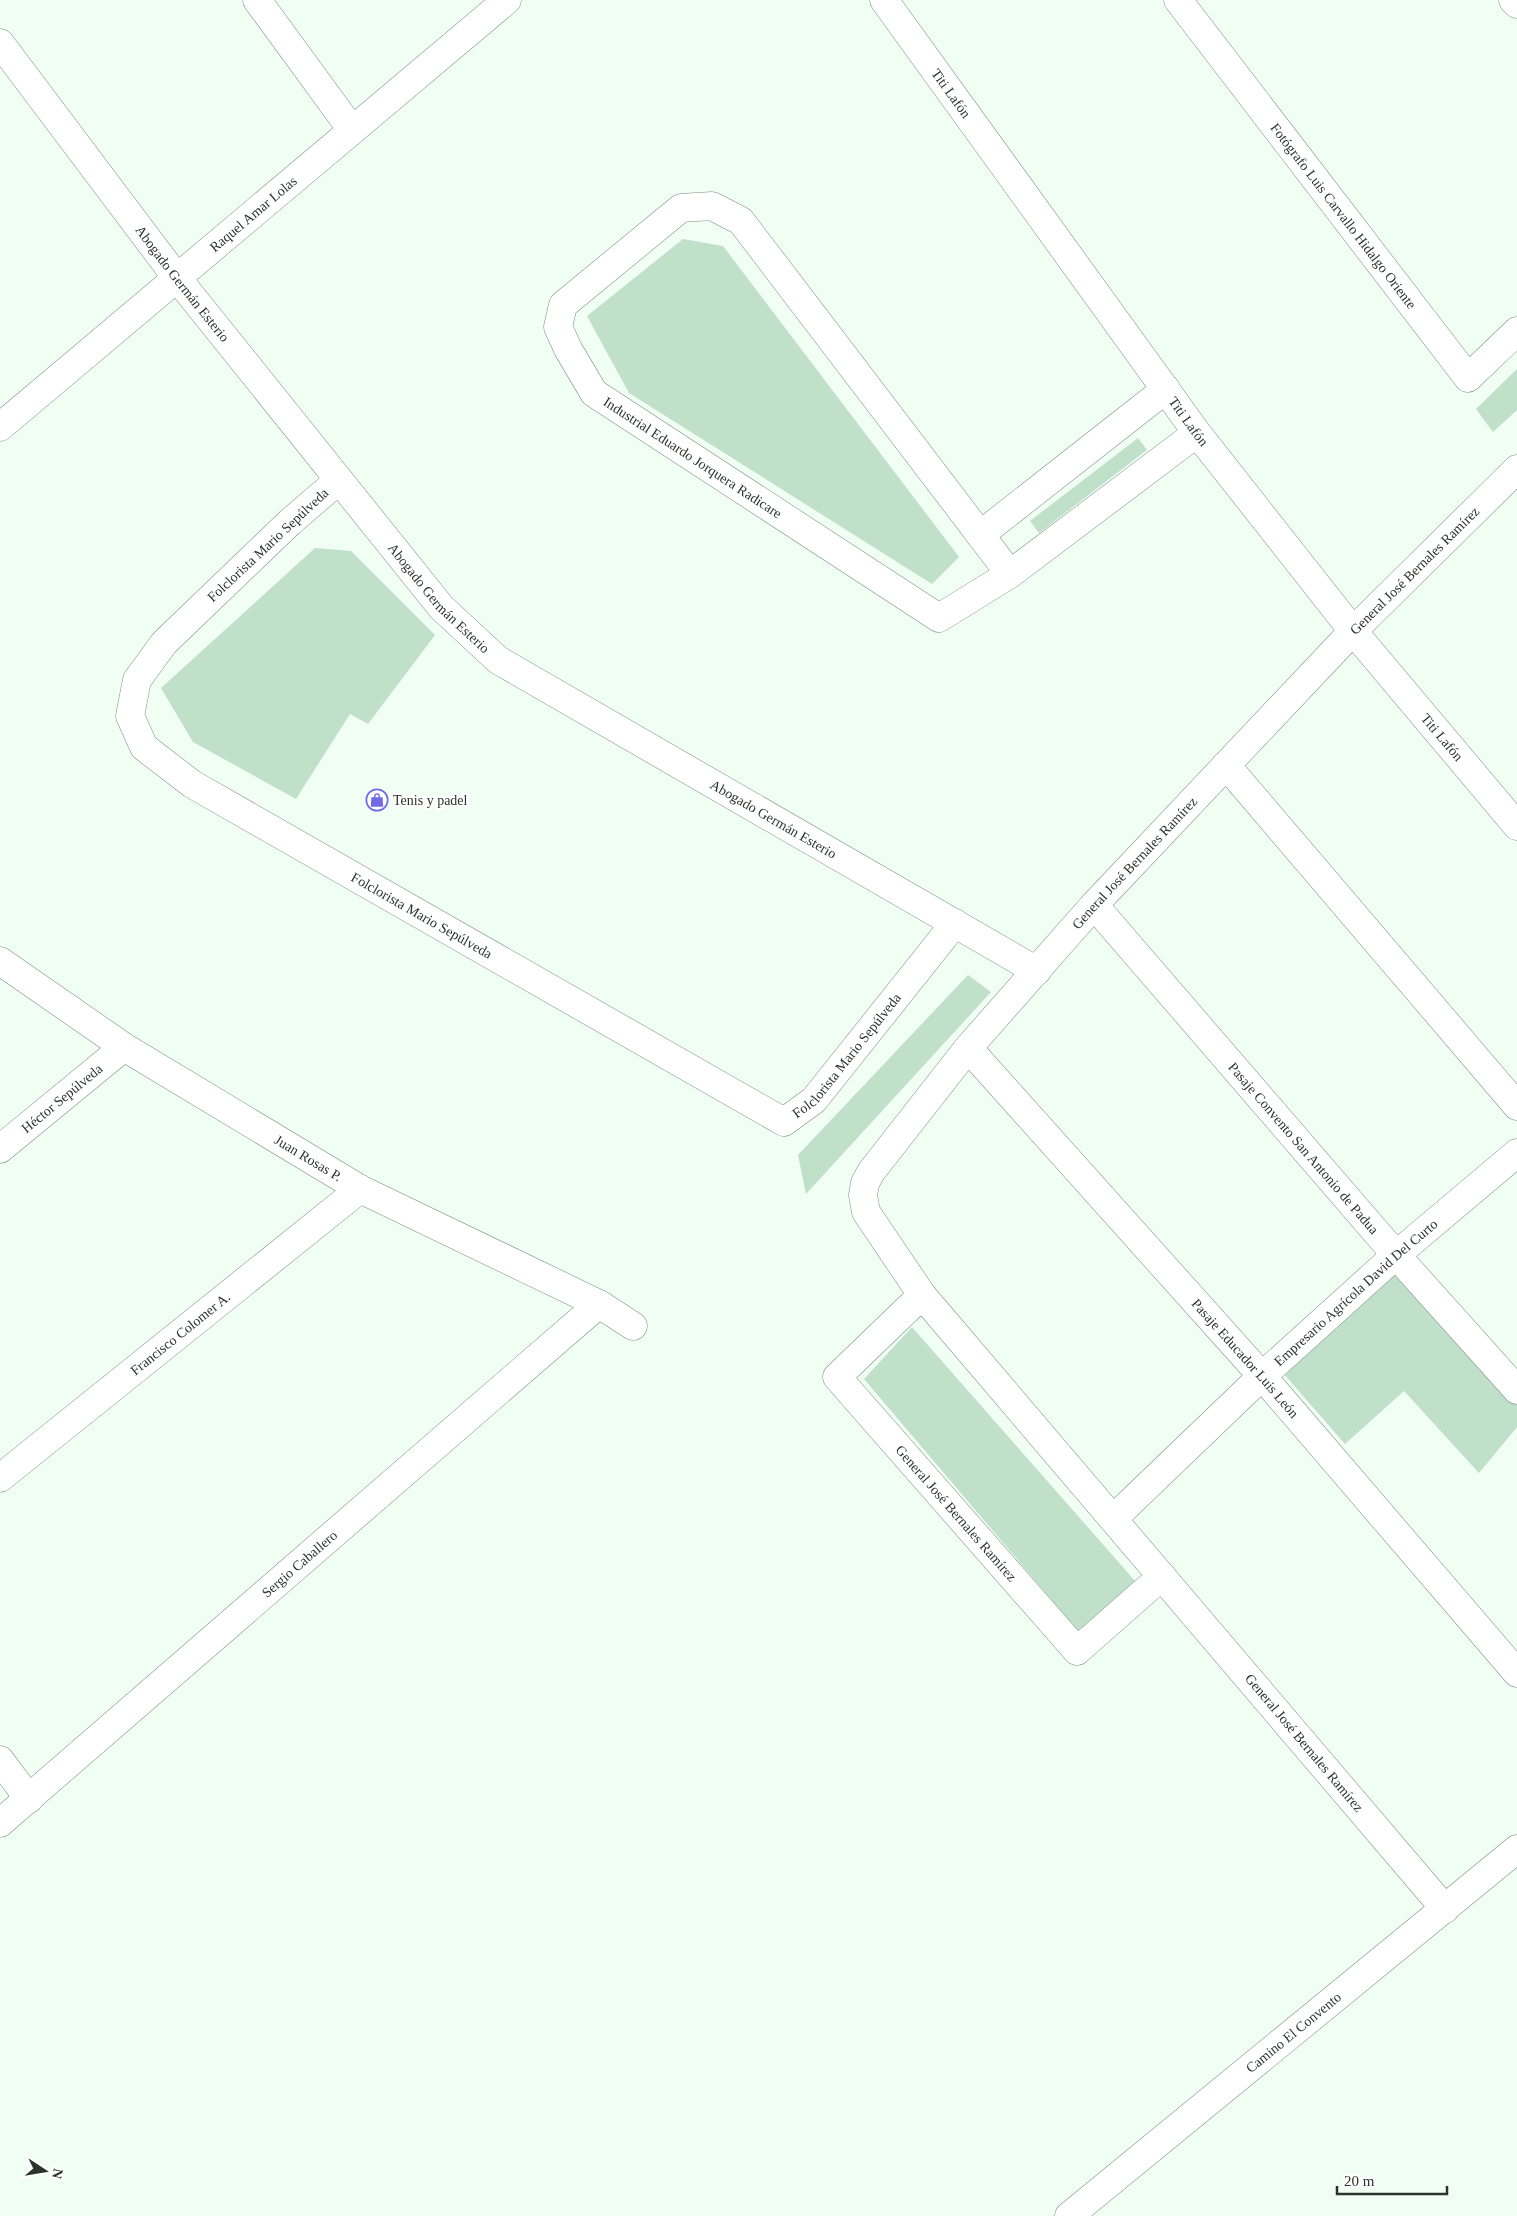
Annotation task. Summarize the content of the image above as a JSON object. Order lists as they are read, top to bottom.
{
  "streets": {
    "street": [
      "Titi Lafón",
      "Raquel Amar Lolas",
      "Fotógrafo Luis Carvallo Hidalgo Oriente",
      "Abogado Germán Esterio",
      "Industrial Eduardo Jorquera Radicare",
      "Folclorista Mario Sepúlveda",
      "General José Bernales Ramírez",
      "Héctor Sepúlveda",
      "Pasaje Convento San Antonio de Padua",
      "Juan Rosas P.",
      "Empresario Agrícola David Del Curto",
      "Francisco Colomer A.",
      "Pasaje Educador Luis León",
      "Sergio Caballero",
      "Camino El Convento"
    ]
  },
  "crossings": [
    ["Titi Lafón", "Industrial Eduardo Jorquera Radicare"],
    ["Titi Lafón", "General José Bernales Ramírez"],
    ["Raquel Amar Lolas", "Abogado Germán Esterio"],
    ["Abogado Germán Esterio", "Folclorista Mario Sepúlveda"],
    ["Abogado Germán Esterio", "General José Bernales Ramírez"],
    ["General José Bernales Ramírez", "Pasaje Convento San Antonio de Padua"],
    ["General José Bernales Ramírez", "Empresario Agrícola David Del Curto"],
    ["General José Bernales Ramírez", "Pasaje Educador Luis León"],
    ["General José Bernales Ramírez", "Camino El Convento"],
    ["Héctor Sepúlveda", "Juan Rosas P."],
    ["Pasaje Convento San Antonio de Padua", "Empresario Agrícola David Del Curto"],
    ["Juan Rosas P.", "Francisco Colomer A."],
    ["Juan Rosas P.", "Sergio Caballero"],
    ["Empresario Agrícola David Del Curto", "Pasaje Educador Luis León"]
  ],
  "places": {
    "shop": ["Tenis y padel"]
  },
  "scale_bar": "20 m",
  "north": "right"
}
